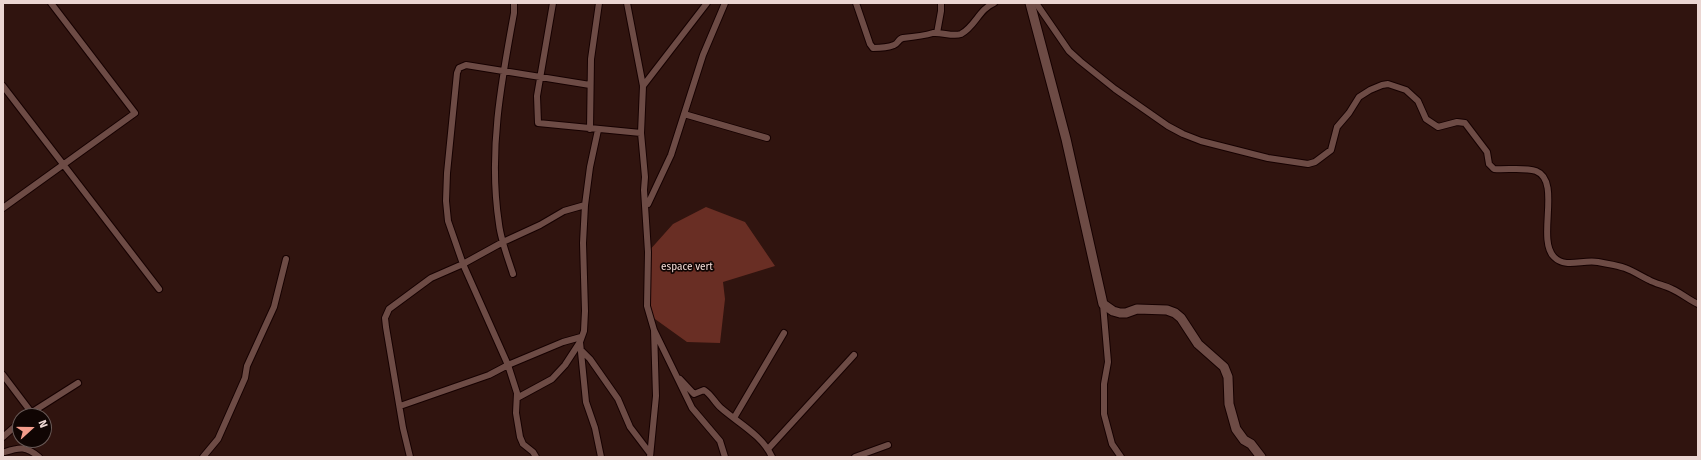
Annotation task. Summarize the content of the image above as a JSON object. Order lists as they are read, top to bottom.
{
  "parks": ["espace vert"],
  "north": "right"
}
